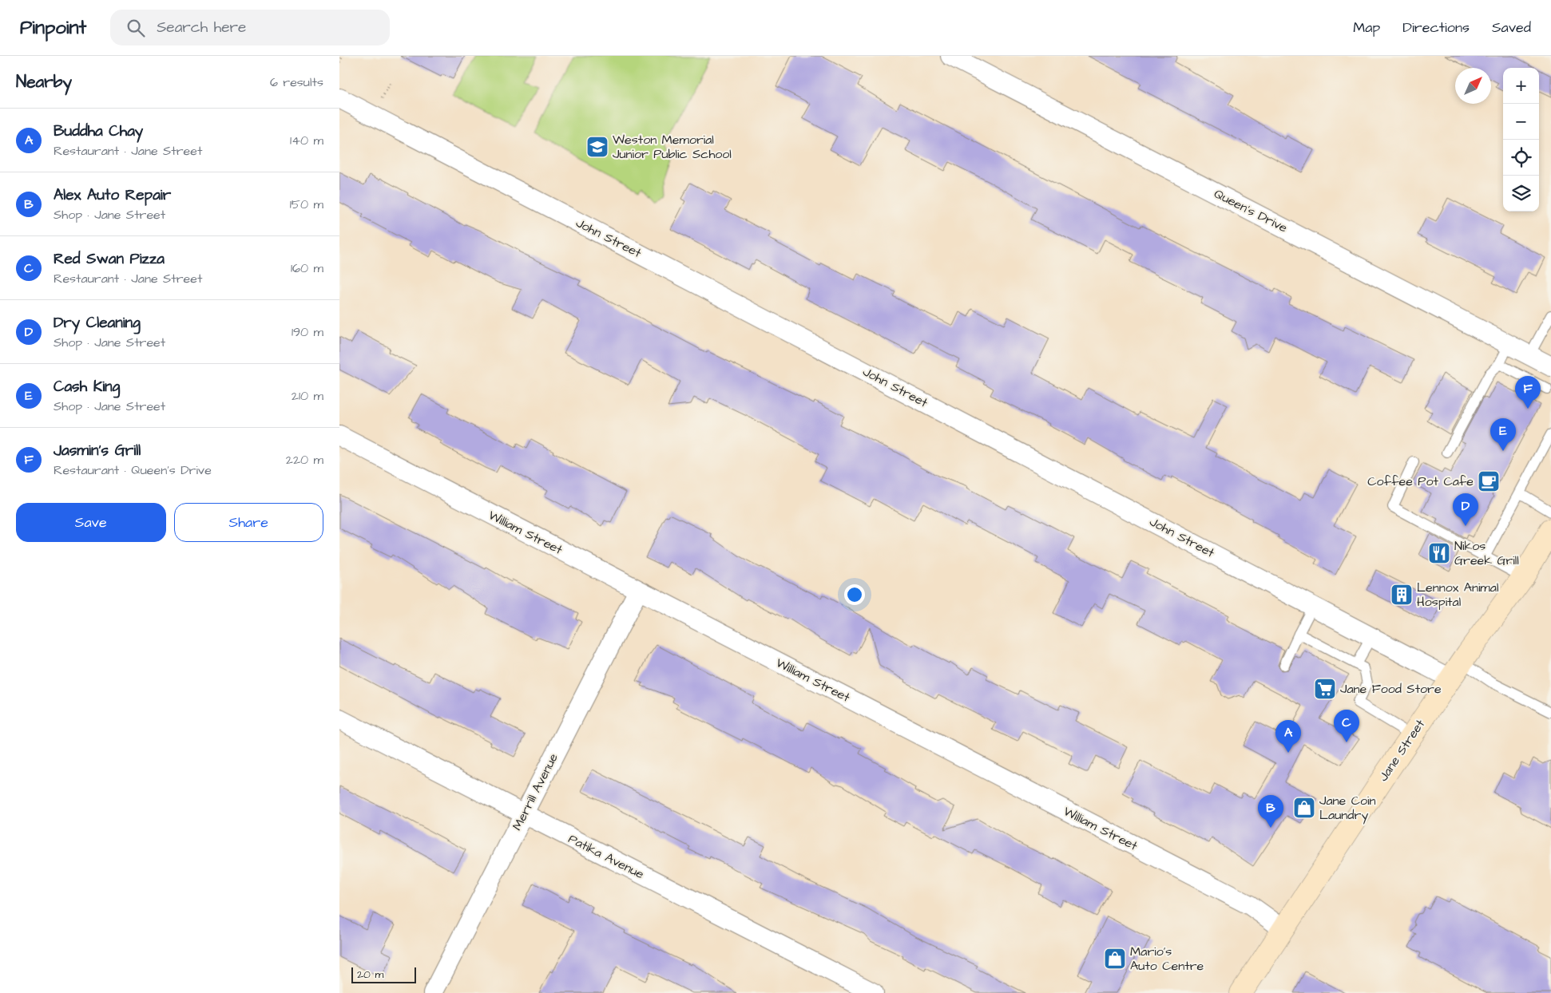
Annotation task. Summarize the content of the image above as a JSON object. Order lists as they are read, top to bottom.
{
  "streets": {
    "main road": ["Jane Street"],
    "street": [
      "Queen's Drive",
      "John Street",
      "William Street",
      "Merrill Avenue",
      "Patika Avenue"
    ]
  },
  "crossings": [
    ["John Street", "Jane Street"],
    ["William Street", "Jane Street"],
    ["William Street", "Merrill Avenue"],
    ["Merrill Avenue", "Patika Avenue"]
  ],
  "places": {
    "school or university": ["Weston Memorial Junior Public School"],
    "cafe": ["Coffee Pot Cafe"],
    "restaurant": ["Nikos Greek Grill"],
    "building": ["Lennox Animal Hospital"],
    "supermarket": ["Jane Food Store"],
    "shop": ["Jane Coin Laundry", "Mario's Auto Centre"]
  },
  "scale_bar": "20 m",
  "north": "top right",
  "page": {
    "header": "Pinpoint",
    "search": "Search here",
    "nav": ["Map", "Directions", "Saved"],
    "heading": ["Nearby", "6 results"],
    "map_buttons": ["+", "−"],
    "list": [
      {
        "mark": "A",
        "name": "Buddha Chay",
        "note": "Restaurant · Jane Street",
        "value": "140 m"
      },
      {
        "mark": "B",
        "name": "Alex Auto Repair",
        "note": "Shop · Jane Street",
        "value": "150 m"
      },
      {
        "mark": "C",
        "name": "Red Swan Pizza",
        "note": "Restaurant · Jane Street",
        "value": "160 m"
      },
      {
        "mark": "D",
        "name": "Dry Cleaning",
        "note": "Shop · Jane Street",
        "value": "190 m"
      },
      {
        "mark": "E",
        "name": "Cash King",
        "note": "Shop · Jane Street",
        "value": "210 m"
      },
      {
        "mark": "F",
        "name": "Jasmin's Grill",
        "note": "Restaurant · Queen's Drive",
        "value": "220 m"
      }
    ],
    "pins": [
      "F",
      "E",
      "D",
      "C",
      "A",
      "B"
    ],
    "buttons": ["Save", "Share"],
    "scale": "20 m"
  }
}
